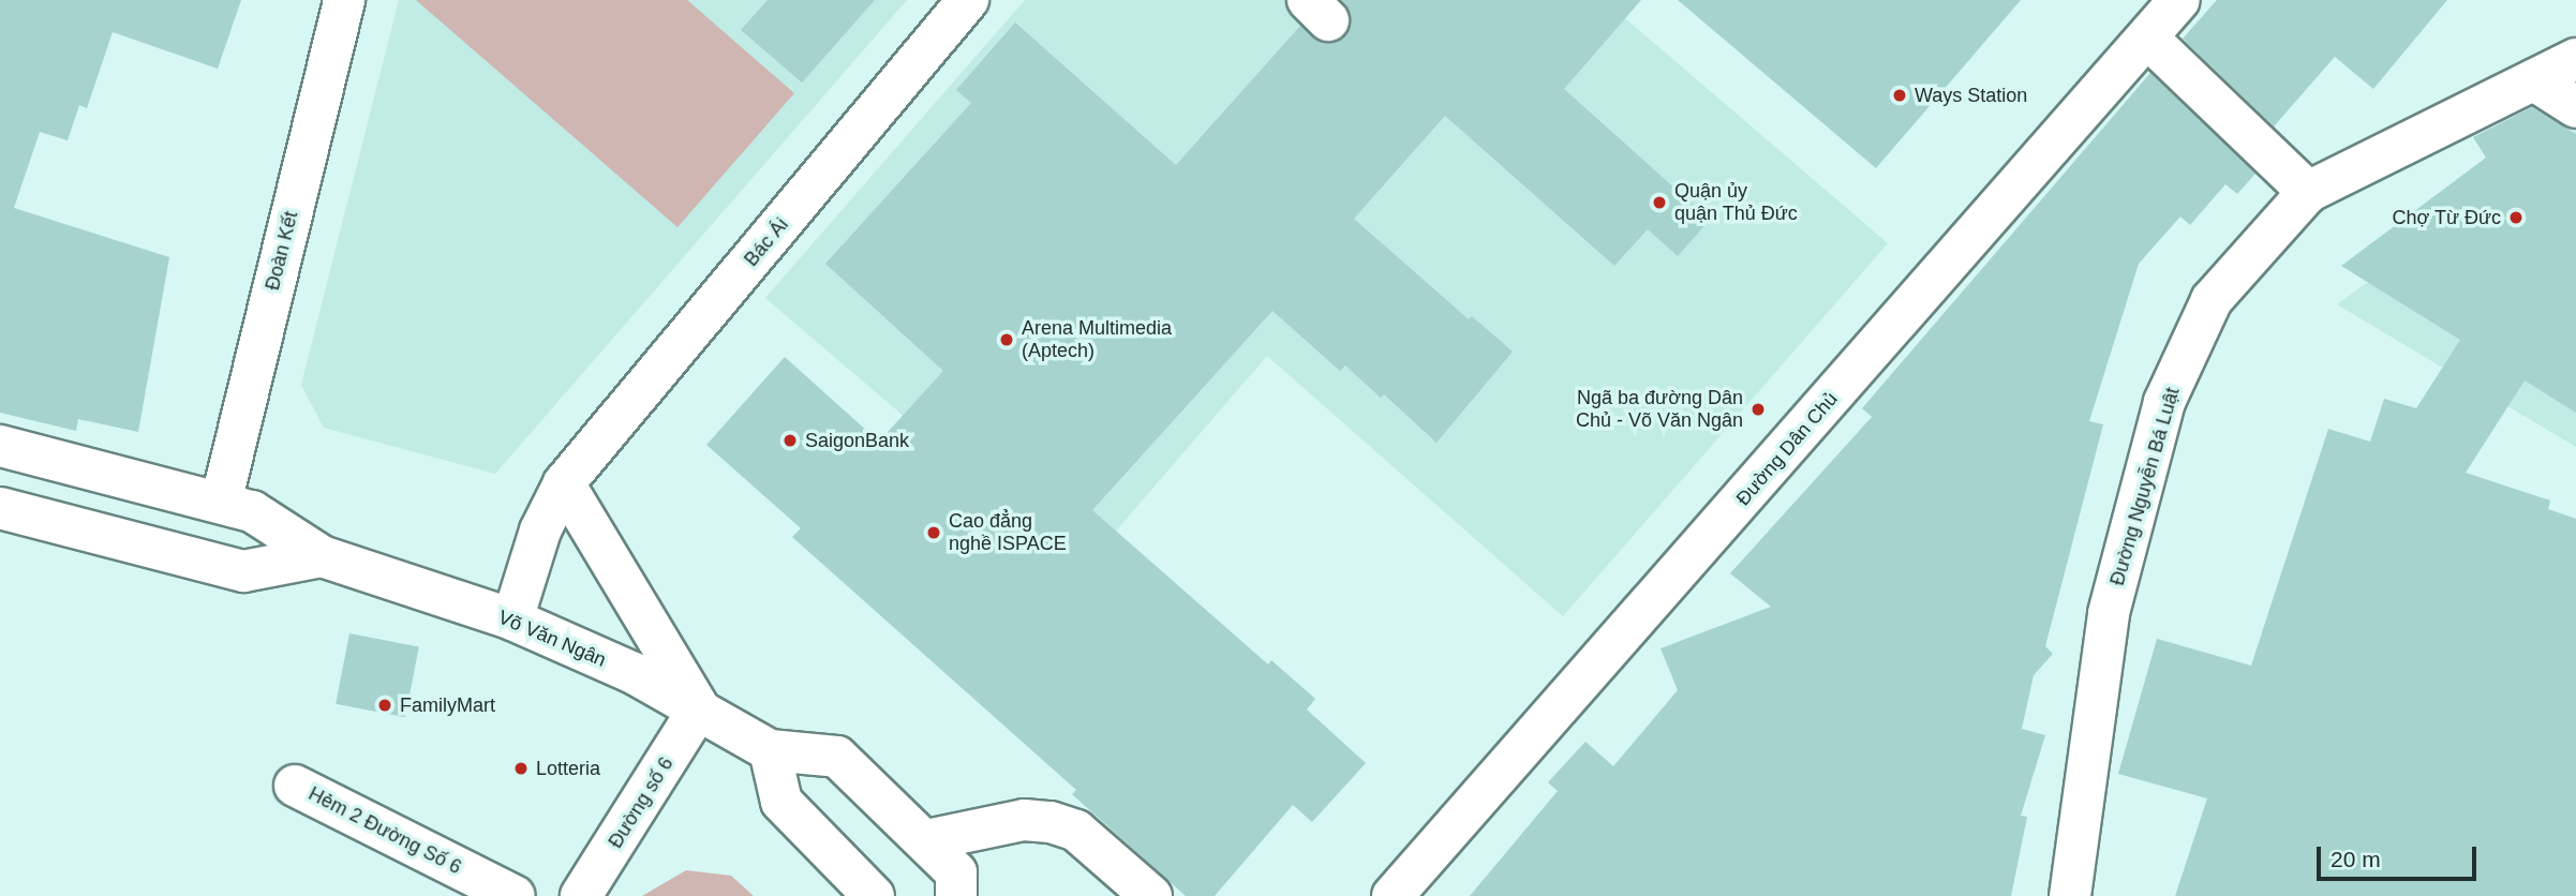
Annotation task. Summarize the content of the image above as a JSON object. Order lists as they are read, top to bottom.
{
  "streets": {
    "street": [
      "Bác Ái",
      "Đoàn Kết",
      "Đường Dân Chủ",
      "Đường Nguyễn Bá Luật",
      "Võ Văn Ngân",
      "Đường số 6",
      "Hẻm 2 Đường Số 6"
    ]
  },
  "crossings": [
    ["Bác Ái", "Võ Văn Ngân"],
    ["Đoàn Kết", "Võ Văn Ngân"],
    ["Võ Văn Ngân", "Đường số 6"]
  ],
  "places": [
    "Ways Station",
    "Quận ủy quận Thủ Đức",
    "Chợ Từ Đức",
    "Arena Multimedia (Aptech)",
    "Ngã ba đường Dân Chủ - Võ Văn Ngân",
    "SaigonBank",
    "Cao đẳng nghề ISPACE",
    "FamilyMart",
    "Lotteria"
  ],
  "scale_bar": "20 m"
}
